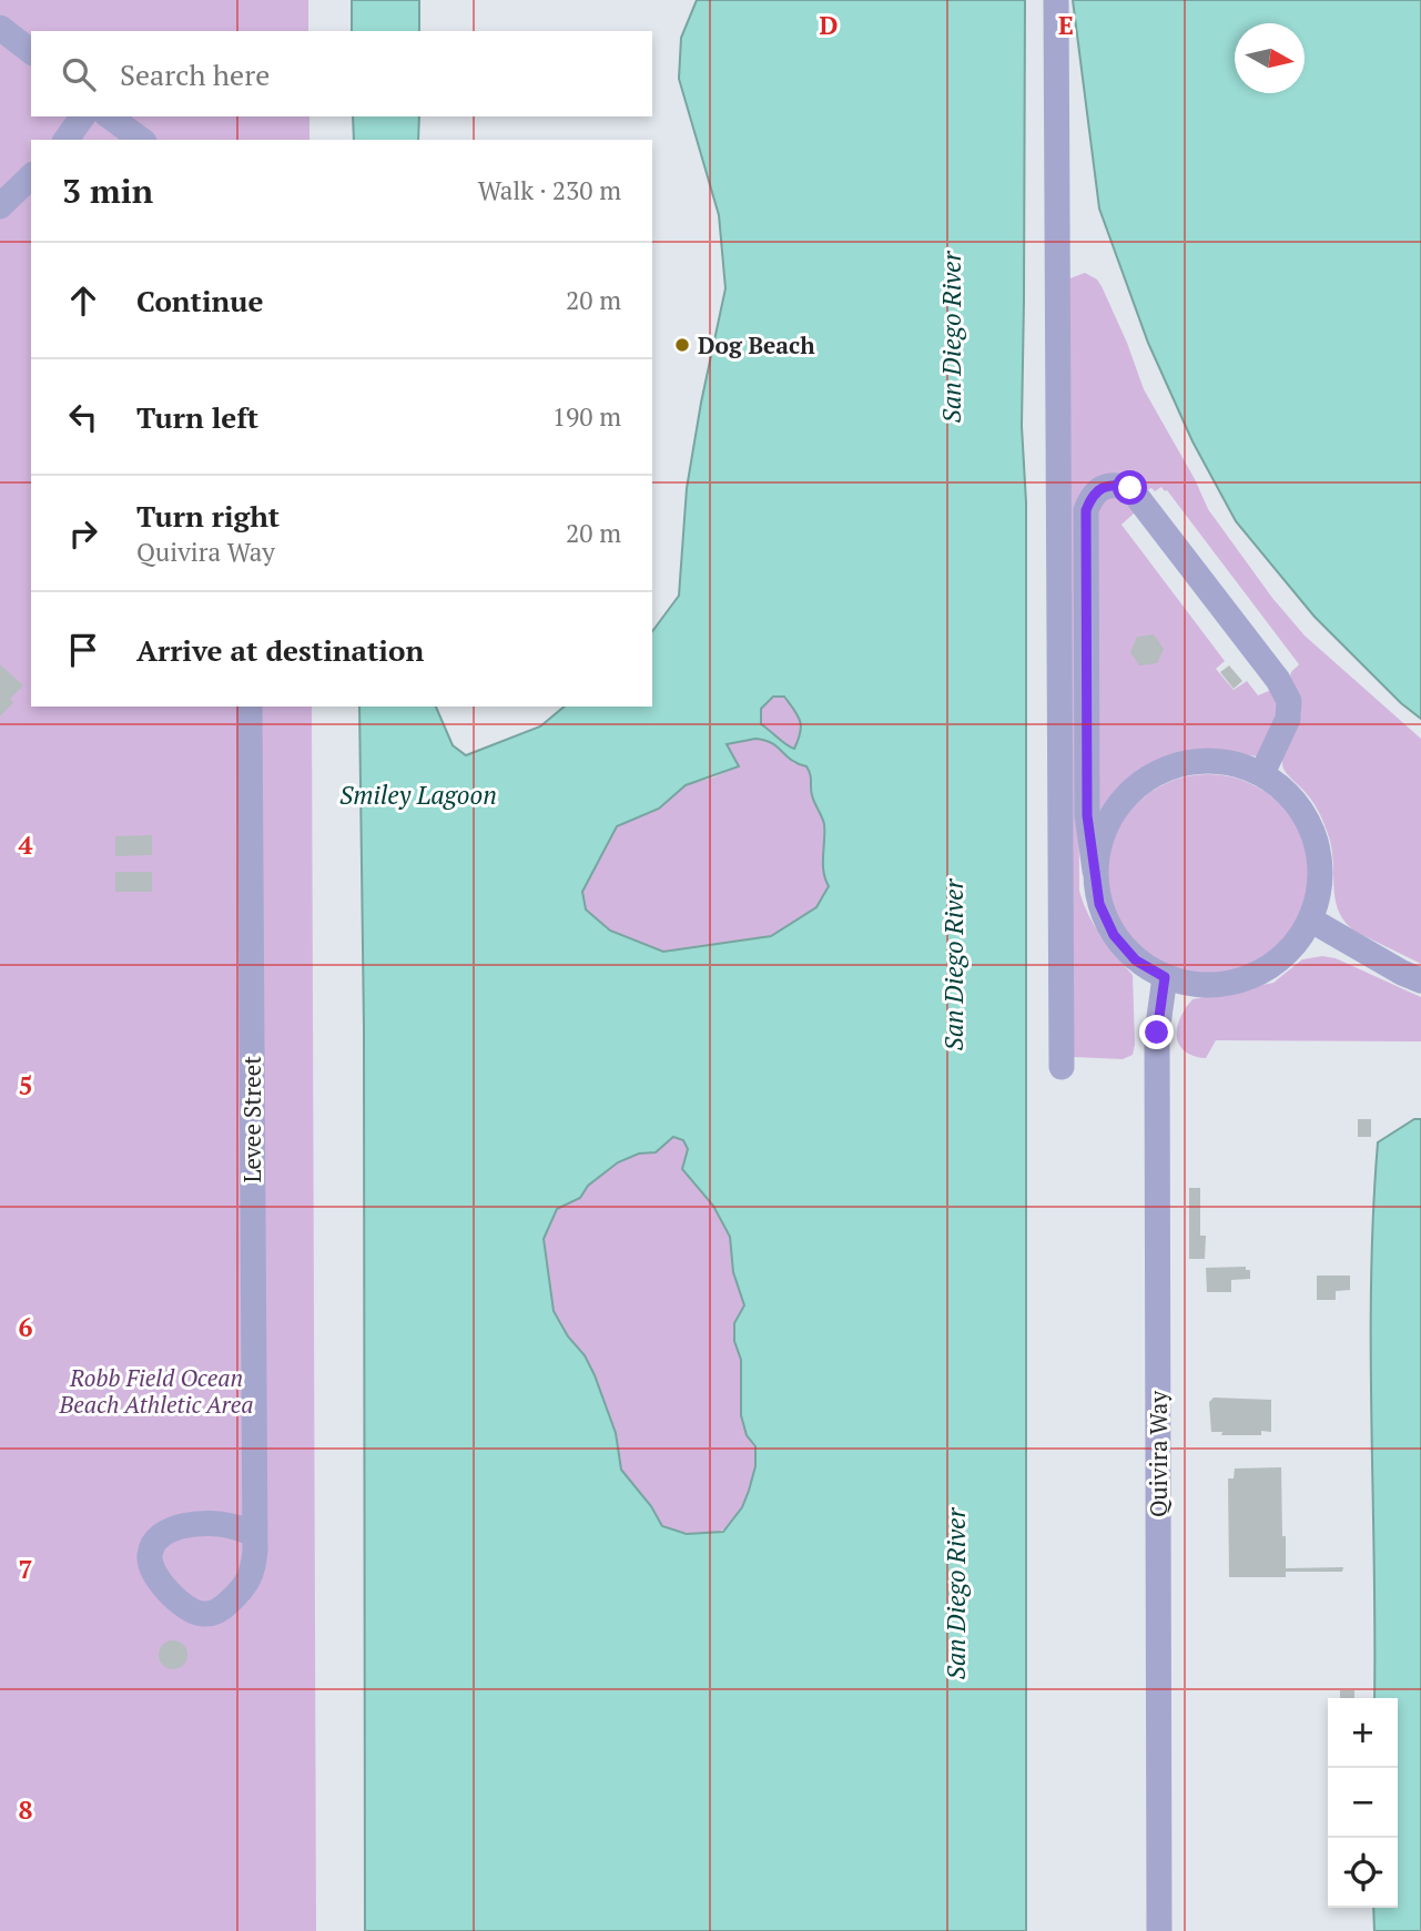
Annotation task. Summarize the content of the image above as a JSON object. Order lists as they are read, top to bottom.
{
  "streets": {
    "street": ["Levee Street", "Quivira Way"]
  },
  "water": ["San Diego River", "Smiley Lagoon"],
  "parks": ["Robb Field Ocean Beach Athletic Area"],
  "places": ["Dog Beach"],
  "north": "right",
  "page": {
    "search": "Search here",
    "heading": ["3 min", "Walk · 230 m"],
    "list": [
      ["Continue", "20 m"],
      ["Turn left", "190 m"],
      ["Turn right", "Quivira Way", "20 m"],
      "Arrive at destination"
    ],
    "map_buttons": ["+", "−"]
  },
  "grid": {
    "columns": ["D", "E"],
    "rows": [
      "4",
      "5",
      "6",
      "7",
      "8"
    ]
  }
}
